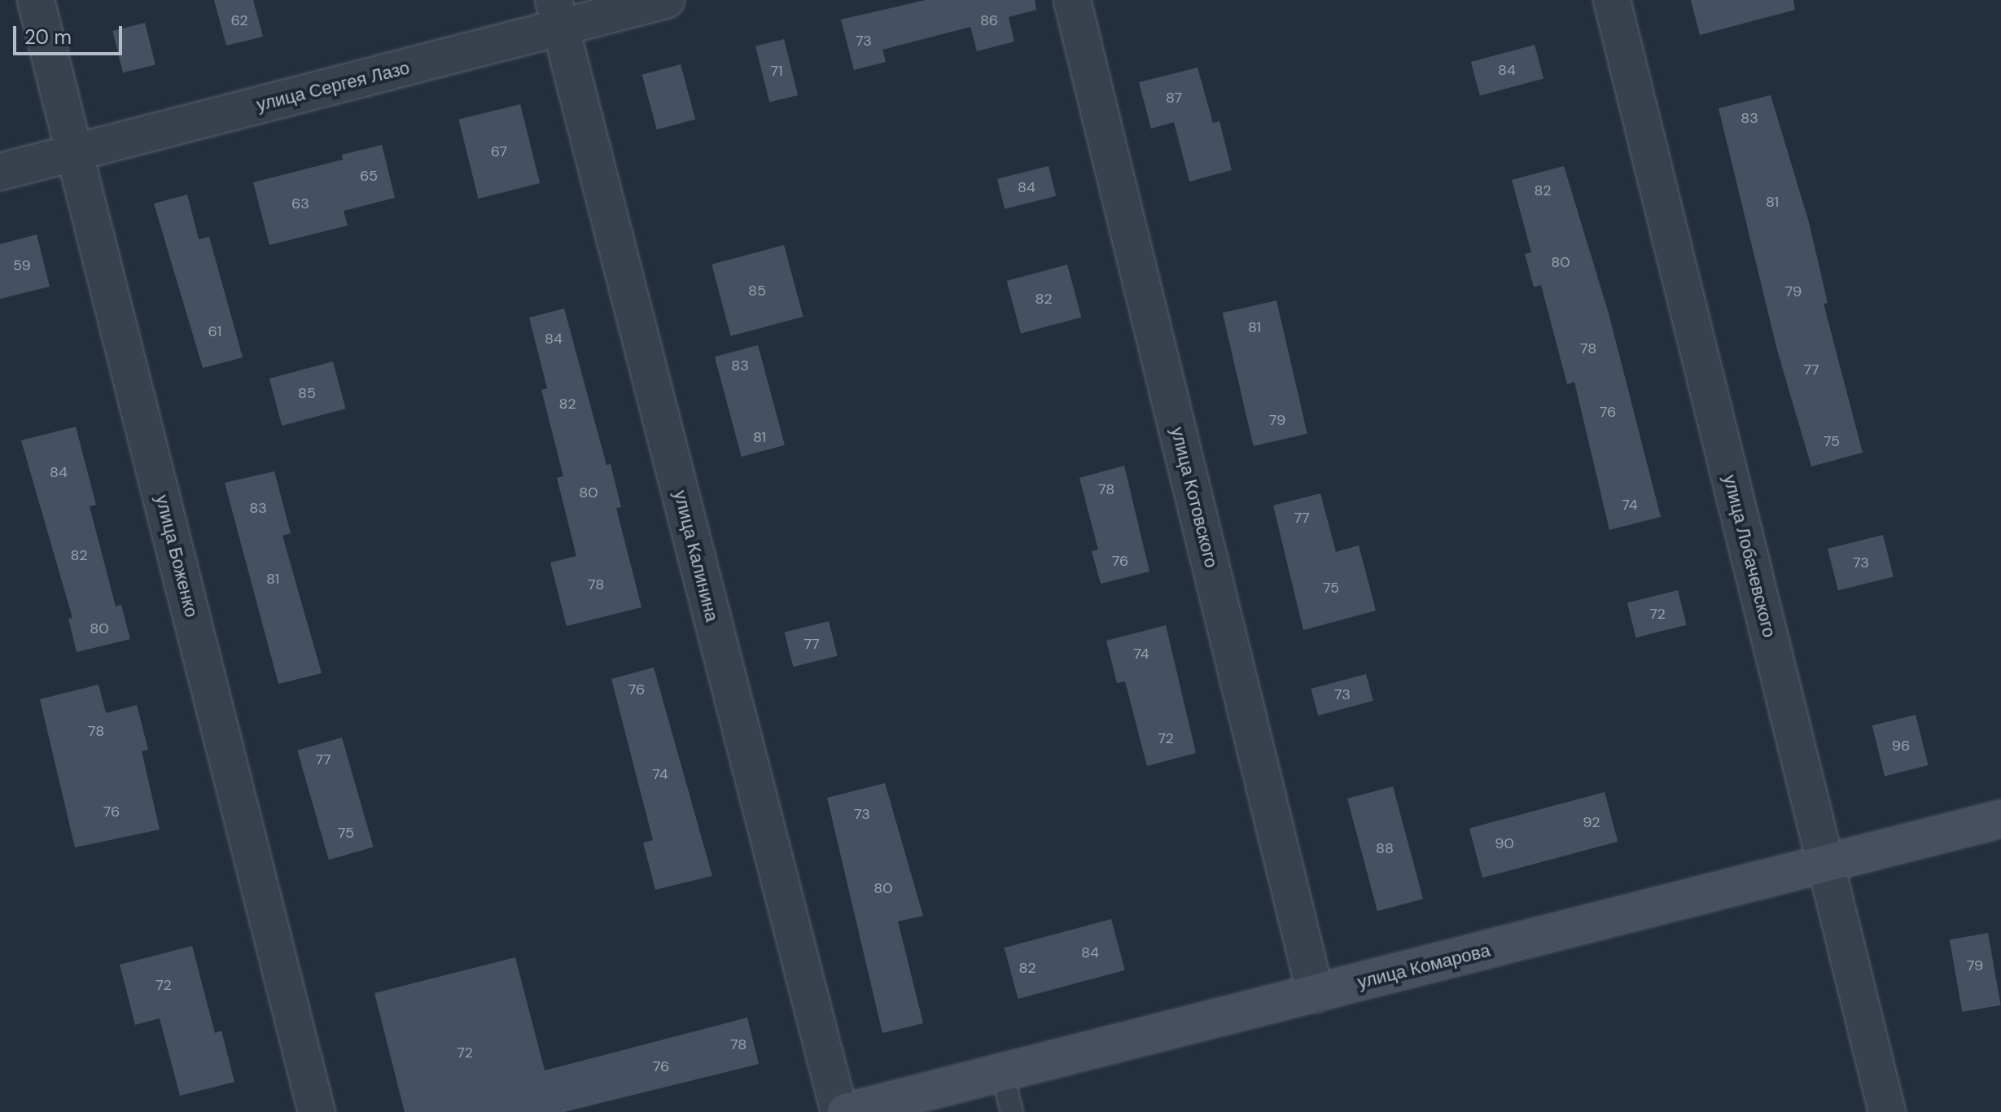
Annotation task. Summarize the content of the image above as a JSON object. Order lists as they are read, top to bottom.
{
  "streets": {
    "main road": ["улица Комарова"],
    "street": [
      "улица Сергея Лазо",
      "улица Котовского",
      "улица Боженко",
      "улица Калинина",
      "улица Лобачевского"
    ]
  },
  "crossings": [
    ["улица Сергея Лазо", "улица Боженко"],
    ["улица Сергея Лазо", "улица Калинина"],
    ["улица Котовского", "улица Комарова"],
    ["улица Лобачевского", "улица Комарова"]
  ],
  "house_numbers": [
    "62",
    "86",
    "73",
    "84",
    "71",
    "87",
    "83",
    "67",
    "65",
    "84",
    "82",
    "81",
    "63",
    "80",
    "59",
    "85",
    "79",
    "82",
    "81",
    "61",
    "84",
    "78",
    "83",
    "77",
    "85",
    "82",
    "76",
    "79",
    "81",
    "75",
    "84",
    "78",
    "80",
    "74",
    "83",
    "77",
    "82",
    "76",
    "73",
    "81",
    "78",
    "75",
    "72",
    "80",
    "77",
    "74",
    "76",
    "73",
    "78",
    "72",
    "96",
    "77",
    "74",
    "76",
    "73",
    "92",
    "75",
    "90",
    "88",
    "80",
    "84",
    "79",
    "82",
    "72",
    "78",
    "72",
    "76"
  ],
  "scale_bar": "20 m"
}
